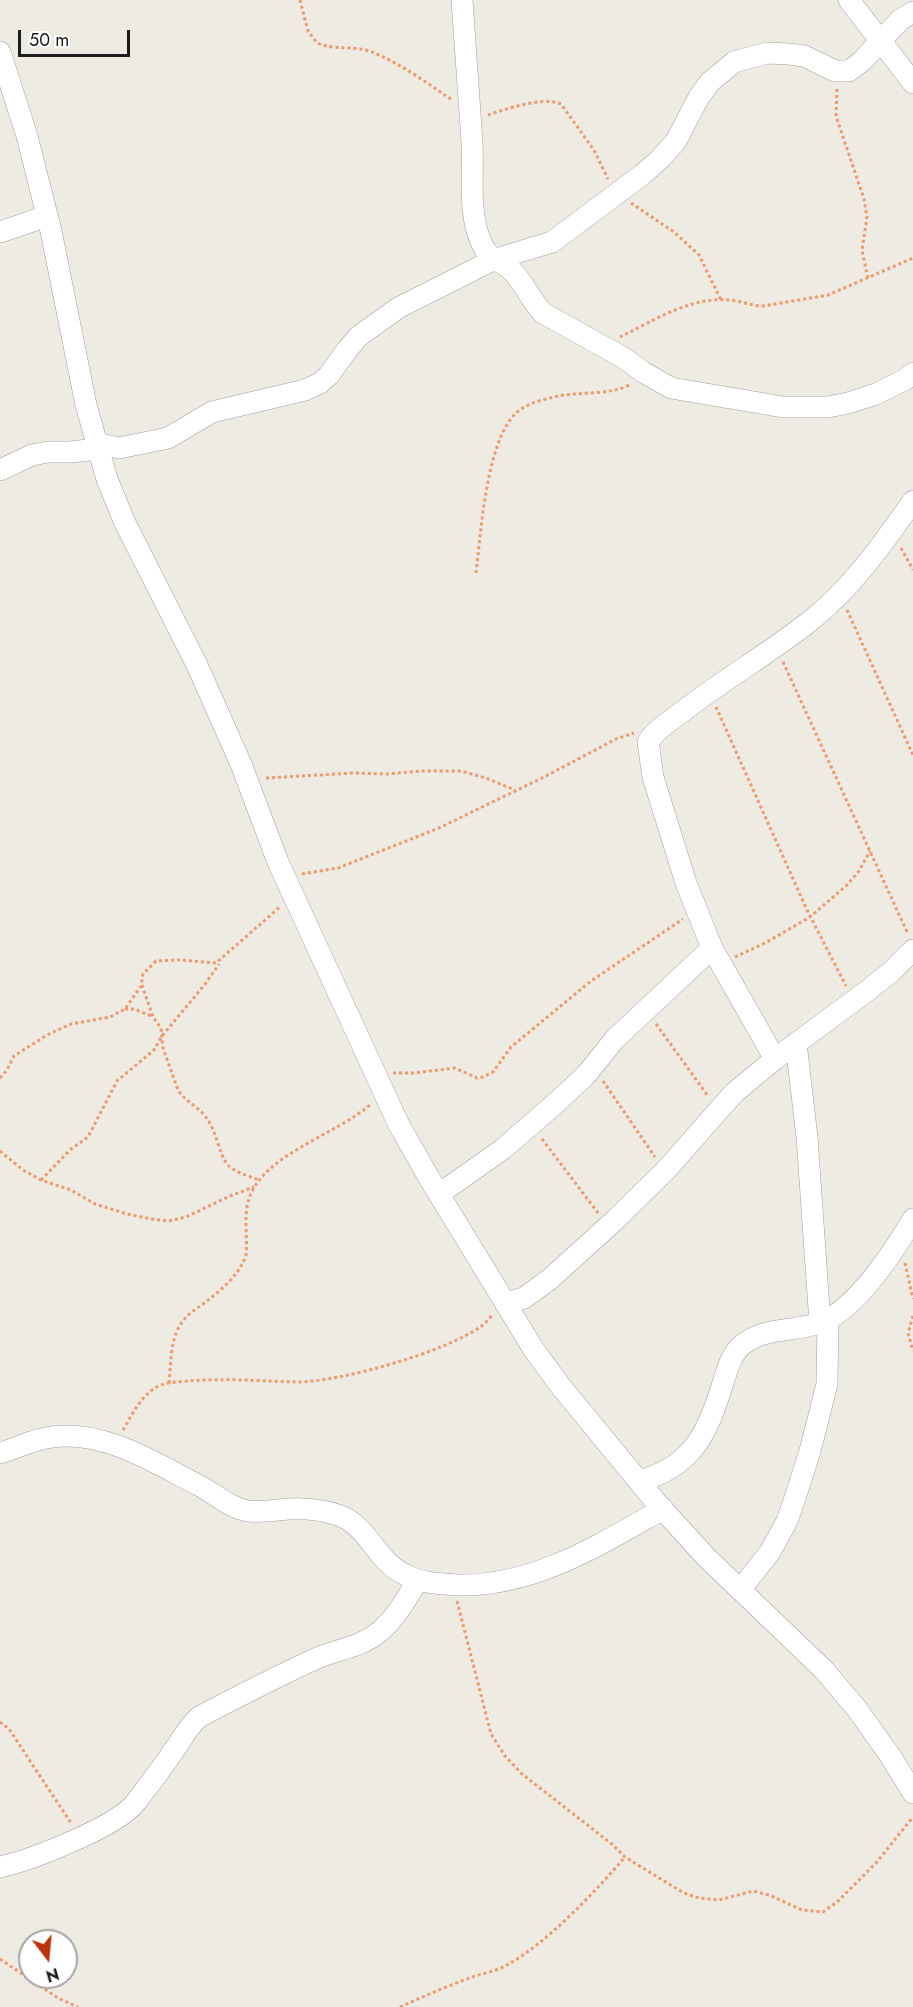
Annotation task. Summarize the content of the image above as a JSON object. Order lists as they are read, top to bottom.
{
  "scale_bar": "50 m",
  "north": "bottom"
}
